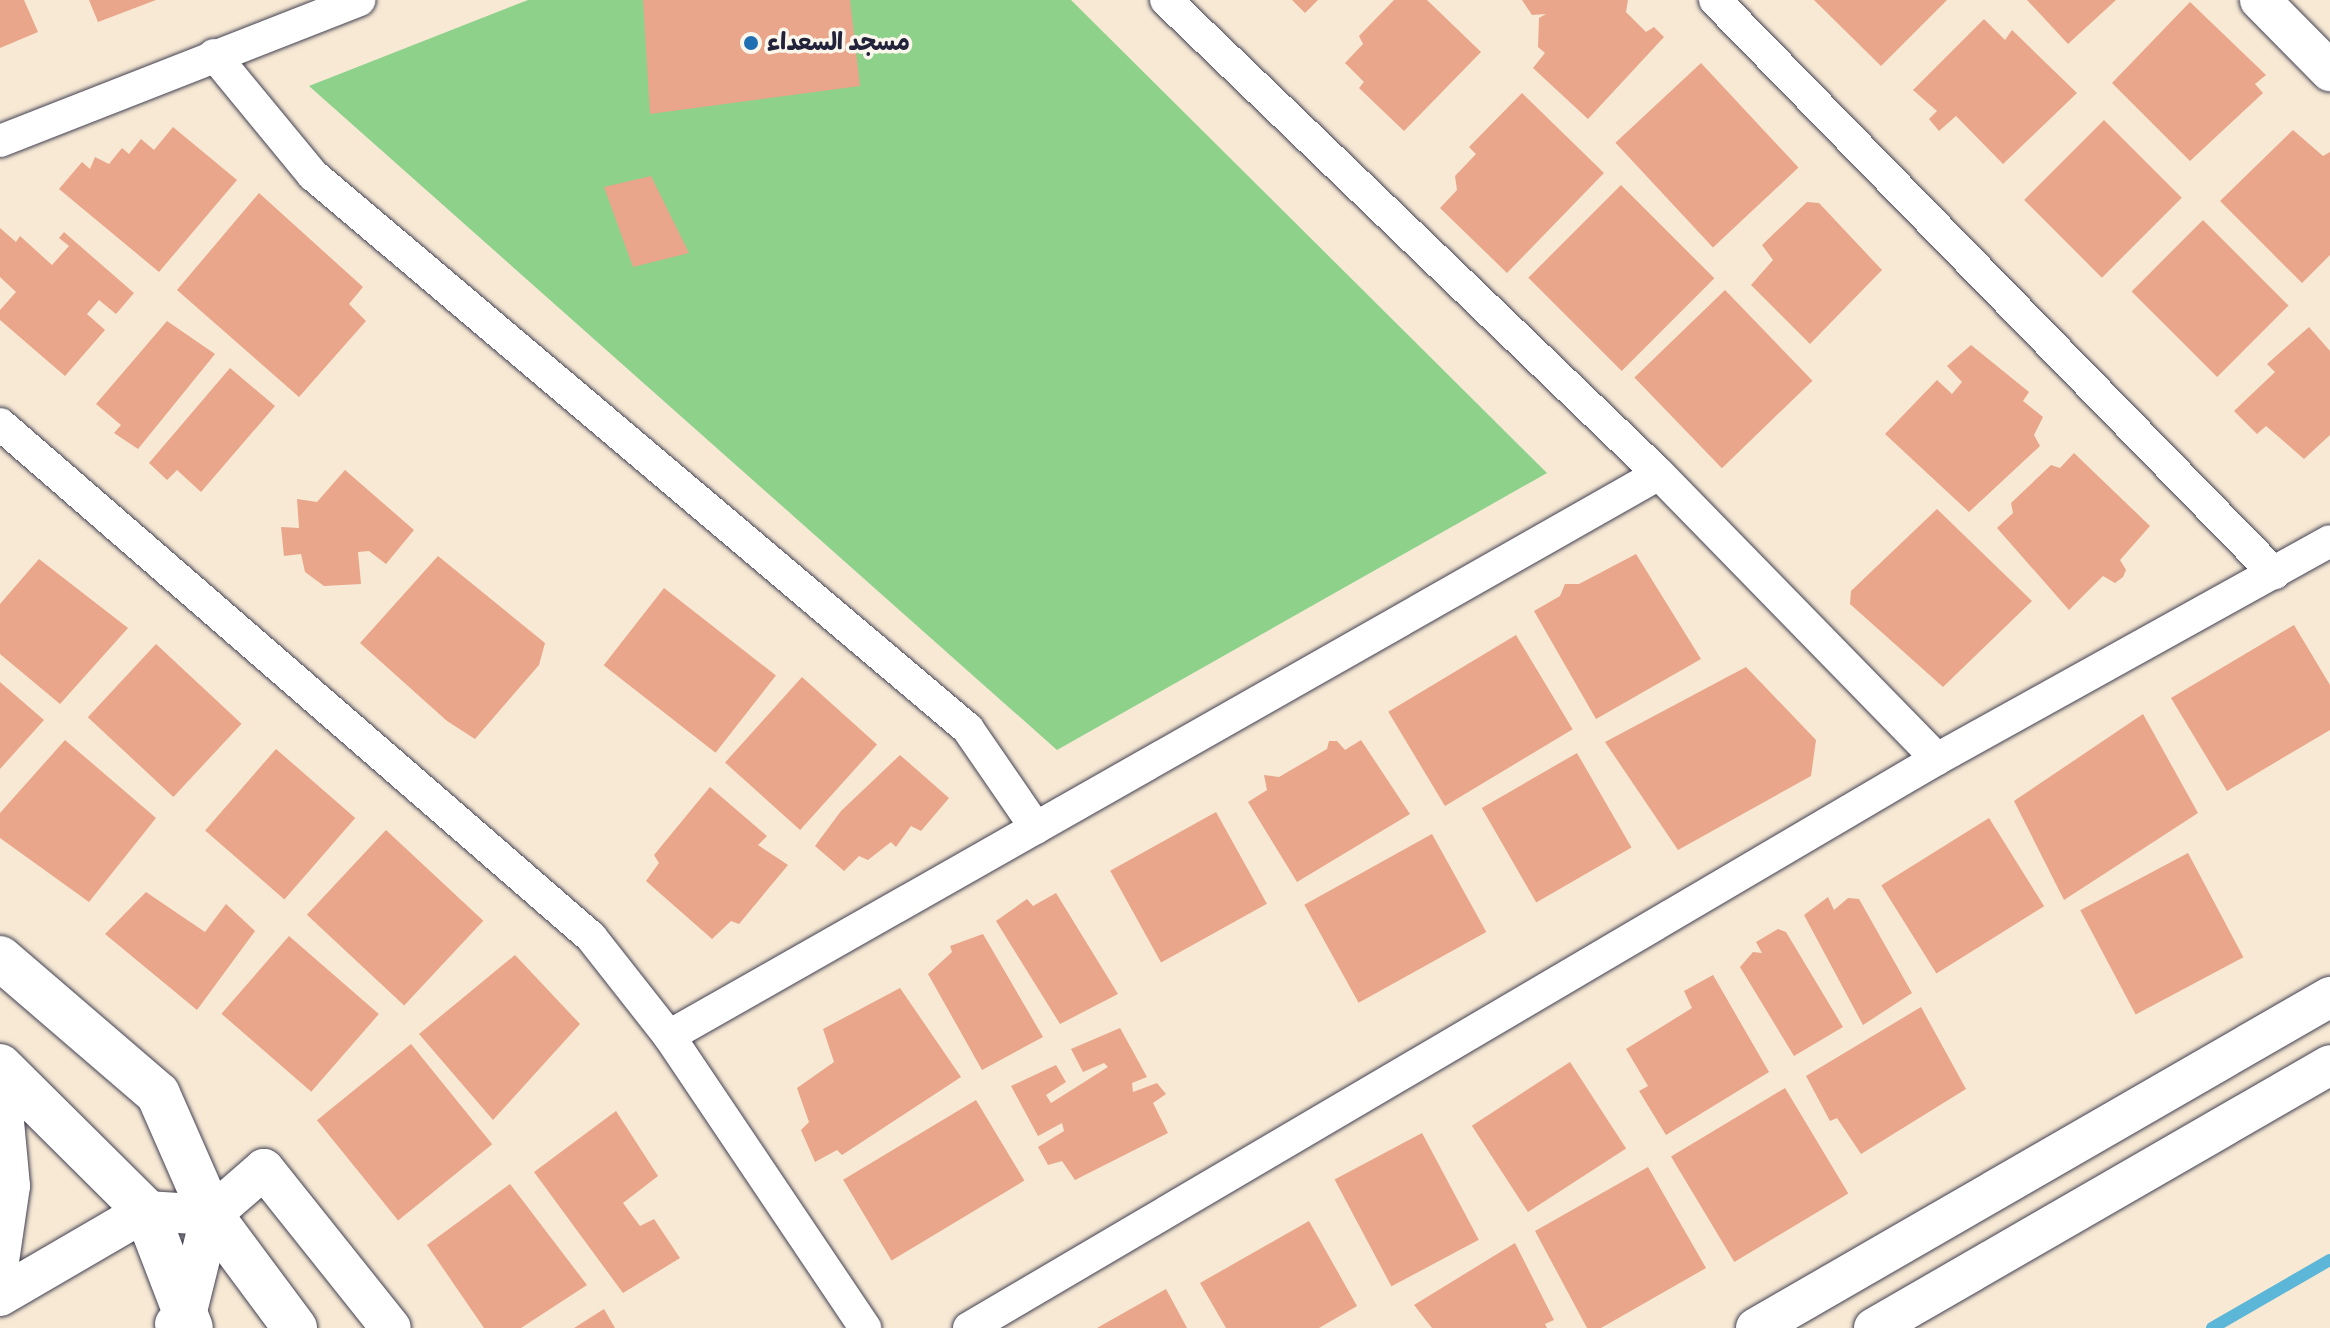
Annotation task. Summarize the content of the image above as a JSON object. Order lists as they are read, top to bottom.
{
  "places": ["مسجد السعداء"]
}
